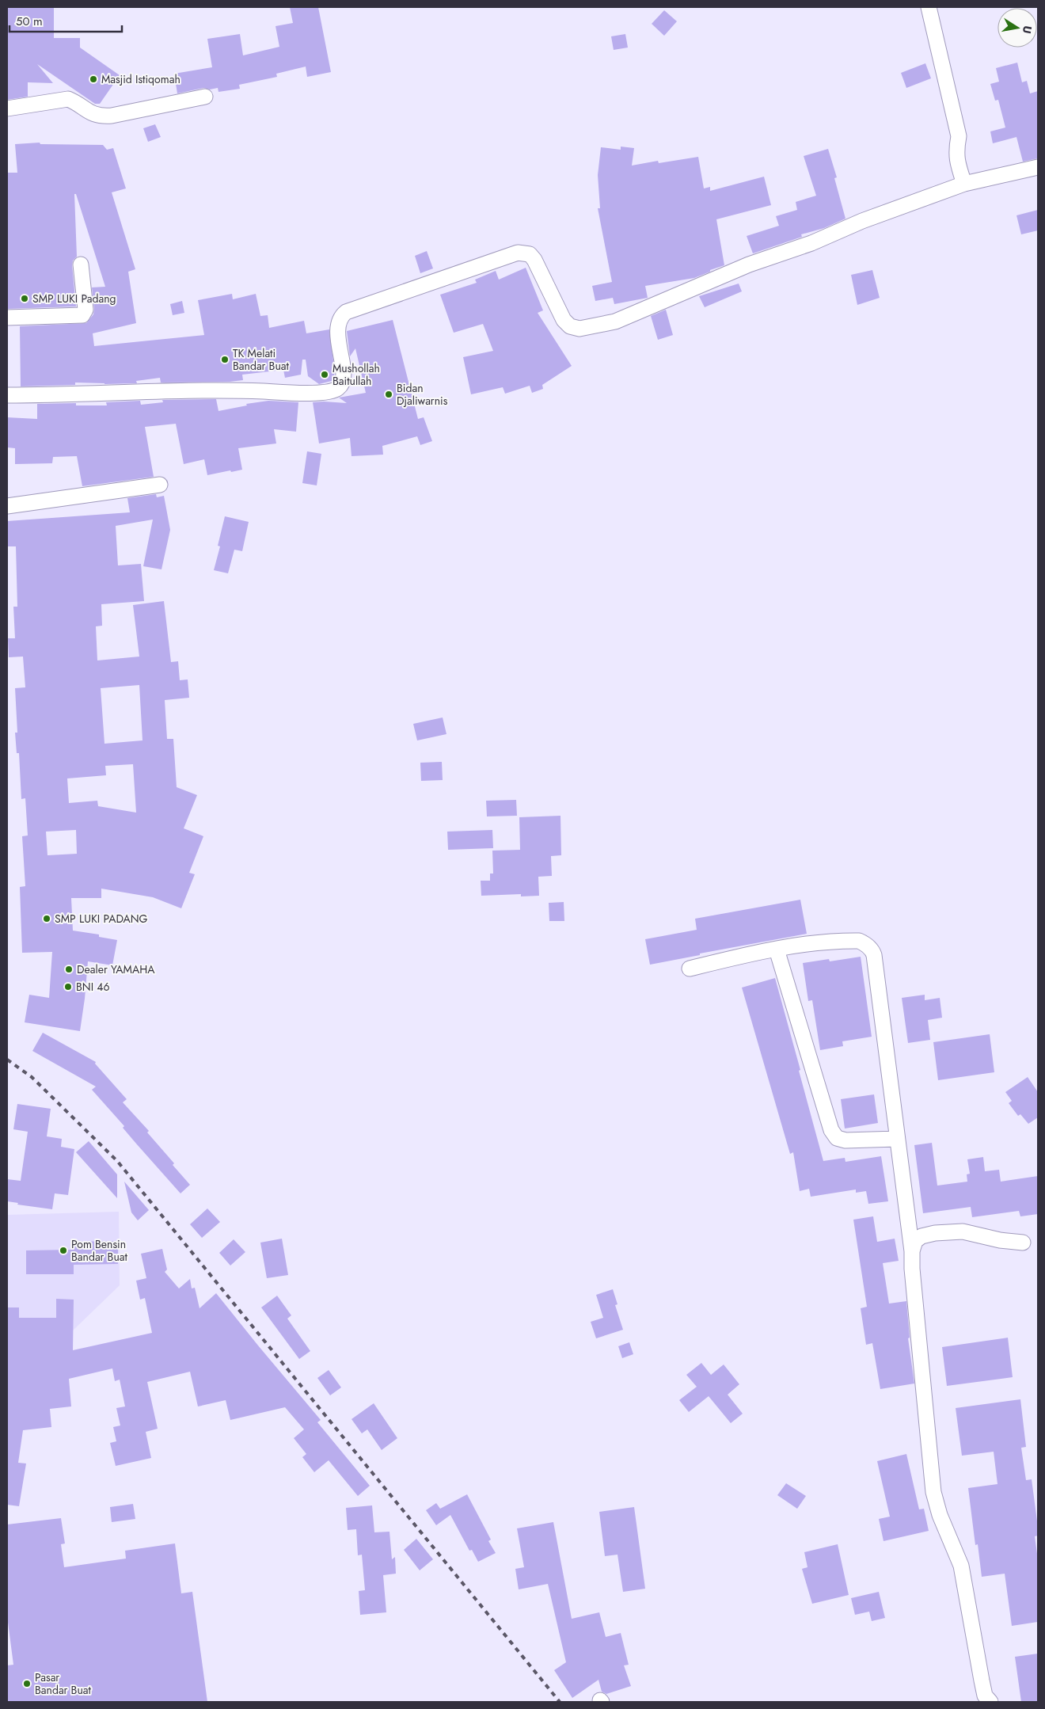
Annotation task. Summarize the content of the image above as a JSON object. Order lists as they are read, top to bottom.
{
  "places": [
    "Masjid Istiqomah",
    "SMP LUKI Padang",
    "TK Melati Bandar Buat",
    "Mushollah Baitullah",
    "Bidan Djaliwarnis",
    "SMP LUKI PADANG",
    "Dealer YAMAHA",
    "BNI 46",
    "Pom Bensin Bandar Buat",
    "Pasar Bandar Buat"
  ],
  "scale_bar": "50 m",
  "north": "right"
}
